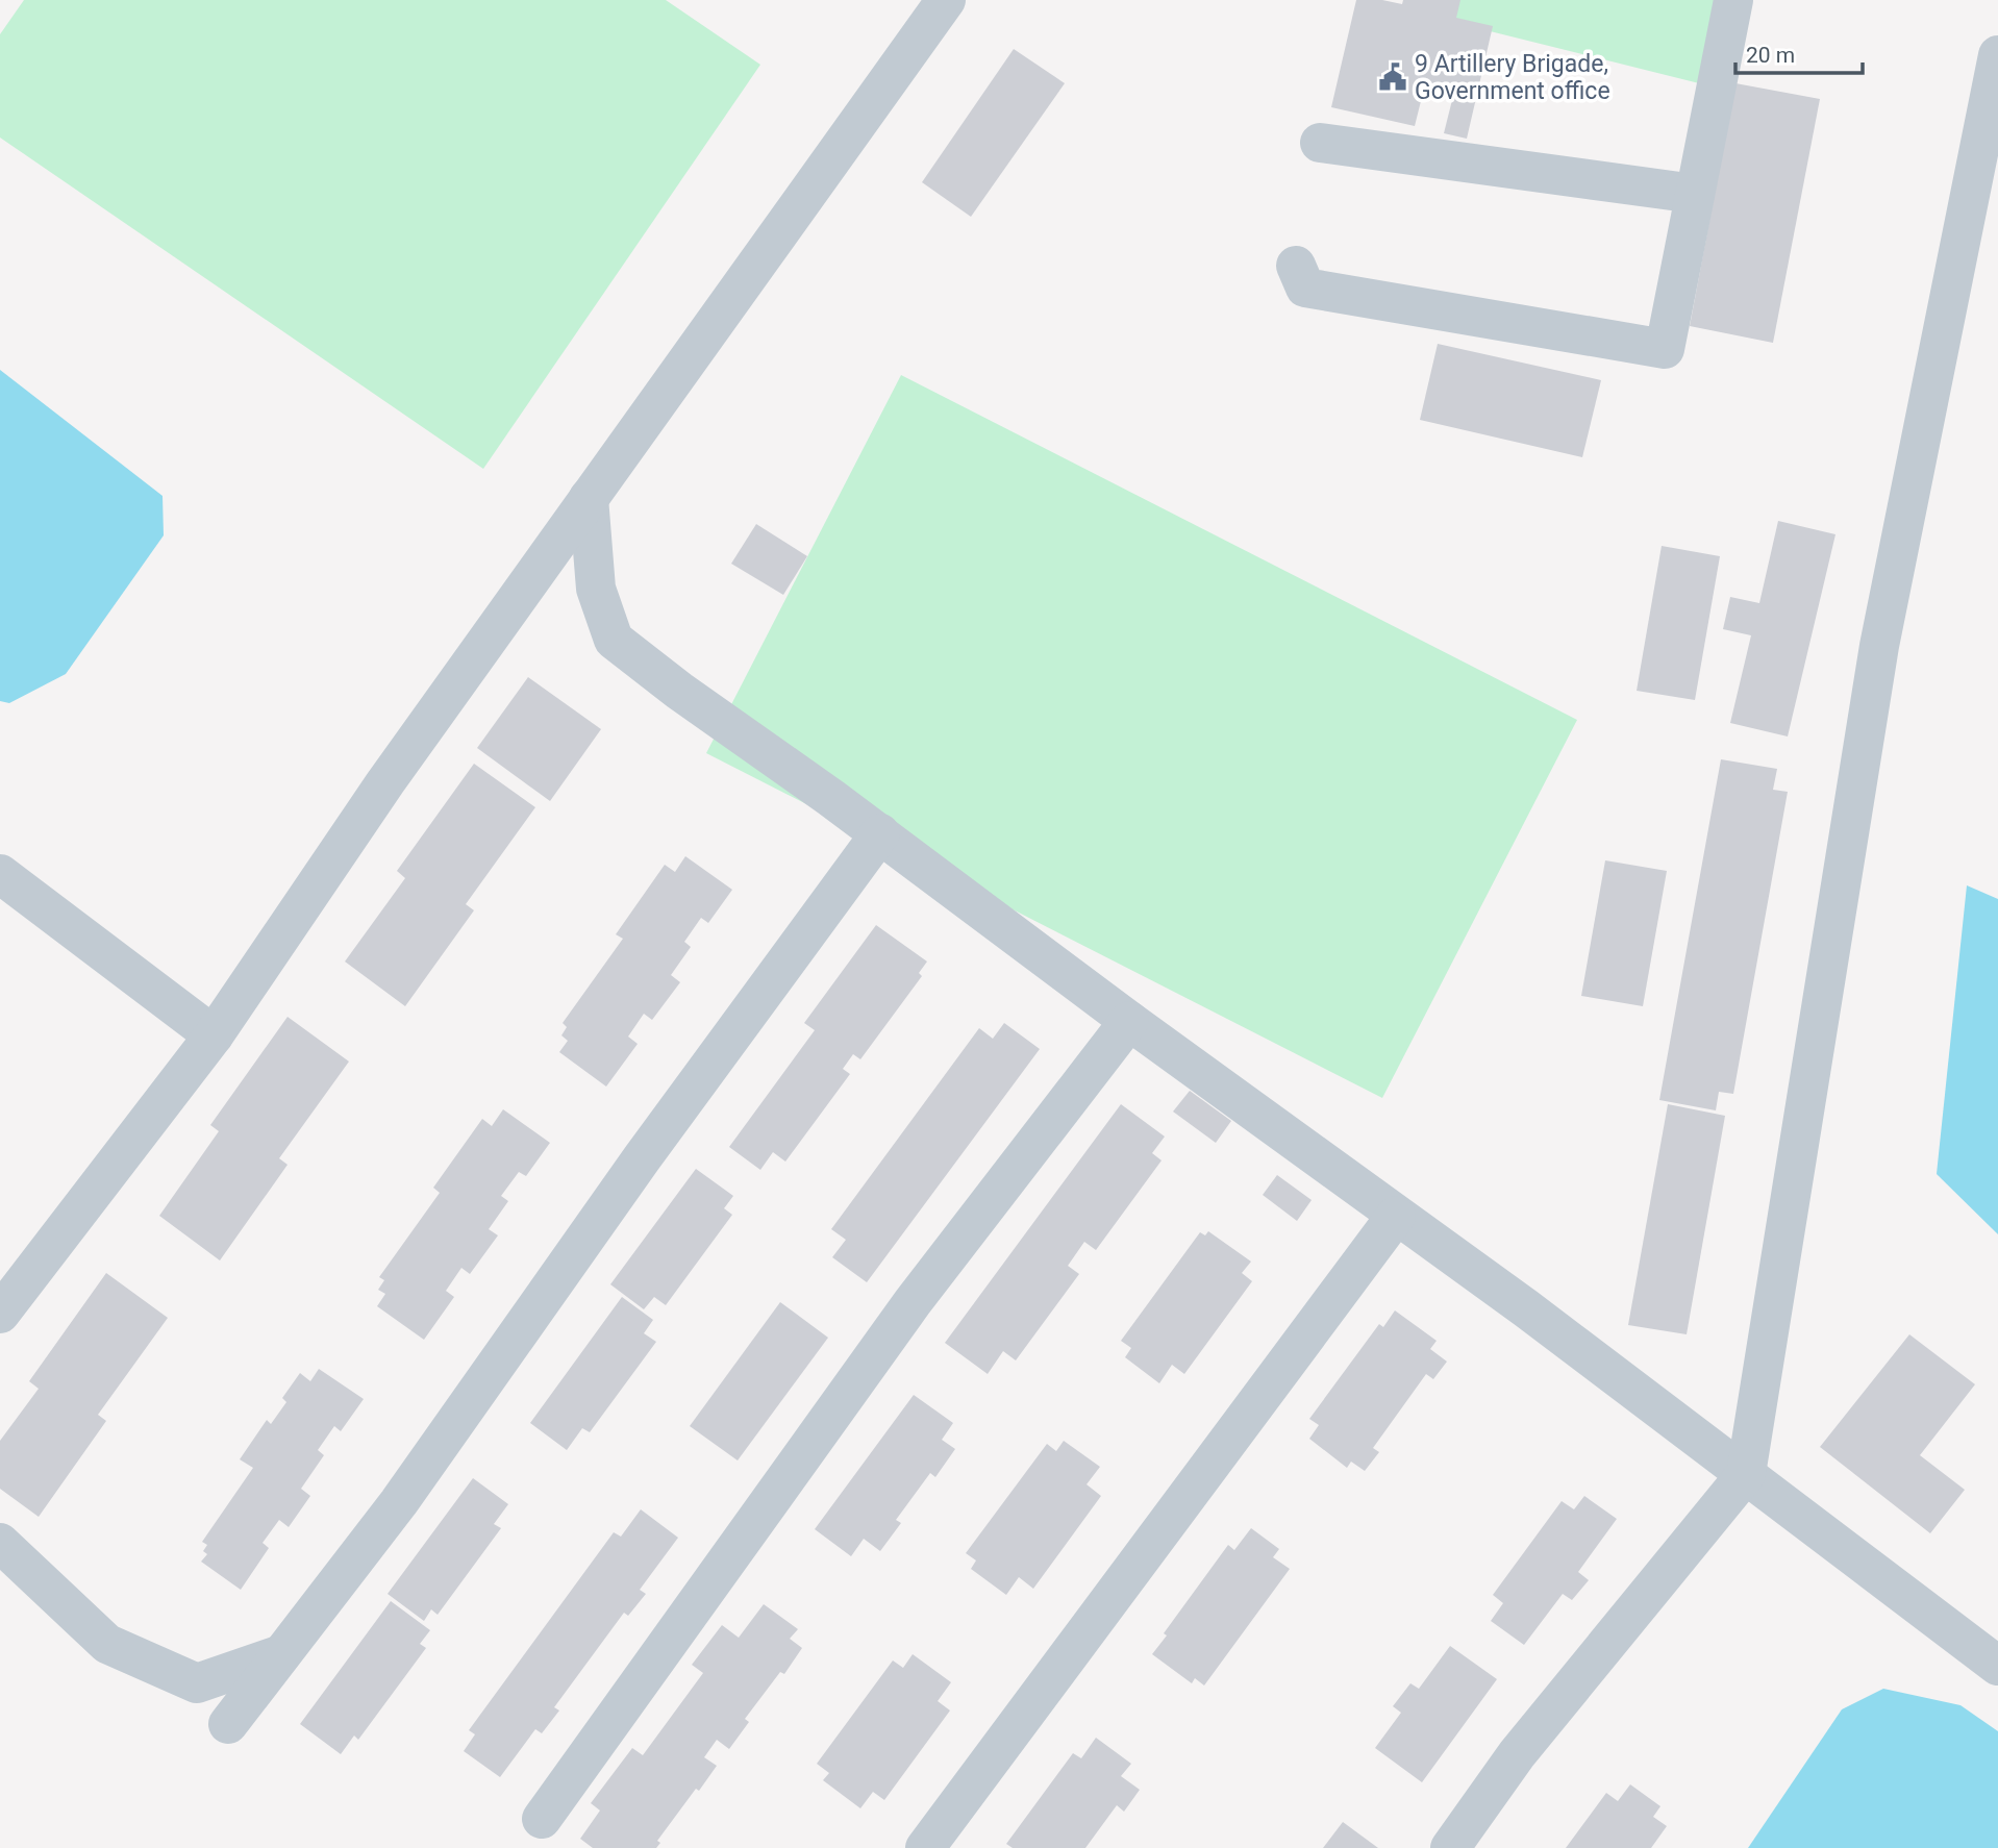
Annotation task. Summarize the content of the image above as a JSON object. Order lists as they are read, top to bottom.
{
  "places": {
    "public building": ["9 Artillery Brigade, Government office"]
  },
  "scale_bar": "20 m"
}
